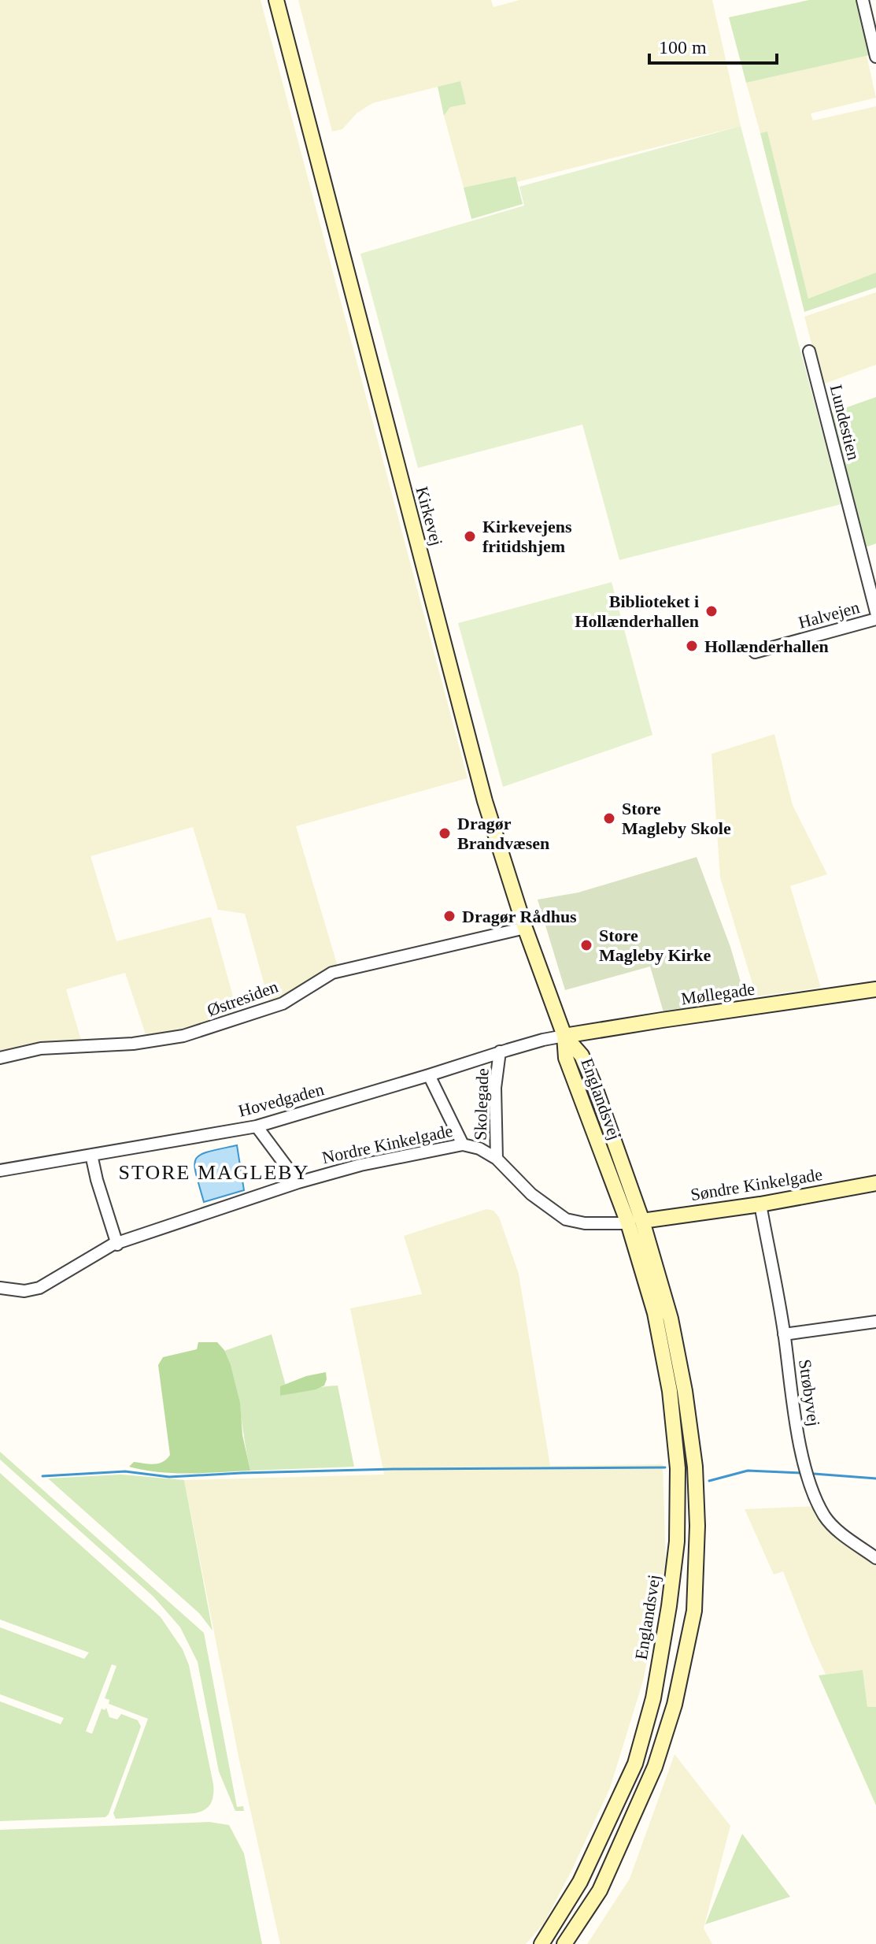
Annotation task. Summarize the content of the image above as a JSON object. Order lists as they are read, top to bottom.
{
  "streets": {
    "main road": [
      "Kirkevej",
      "Møllegade",
      "Englandsvej",
      "Søndre Kinkelgade"
    ],
    "street": [
      "Lundestien",
      "Halvejen",
      "Østresiden",
      "Hovedgaden",
      "Skolegade",
      "Nordre Kinkelgade",
      "Strøbyvej"
    ]
  },
  "crossings": [
    ["Kirkevej", "Møllegade"],
    ["Kirkevej", "Østresiden"],
    ["Kirkevej", "Englandsvej"],
    ["Kirkevej", "Hovedgaden"],
    ["Møllegade", "Englandsvej"],
    ["Møllegade", "Hovedgaden"],
    ["Englandsvej", "Hovedgaden"],
    ["Englandsvej", "Nordre Kinkelgade"],
    ["Englandsvej", "Søndre Kinkelgade"],
    ["Hovedgaden", "Skolegade"],
    ["Skolegade", "Nordre Kinkelgade"],
    ["Nordre Kinkelgade", "Søndre Kinkelgade"],
    ["Søndre Kinkelgade", "Strøbyvej"]
  ],
  "districts": ["STORE MAGLEBY"],
  "places": [
    "Kirkevejens fritidshjem",
    "Biblioteket i Hollænderhallen",
    "Hollænderhallen",
    "Store Magleby Skole",
    "Dragør Brandvæsen",
    "Dragør Rådhus",
    "Store Magleby Kirke"
  ],
  "scale_bar": "100 m"
}
